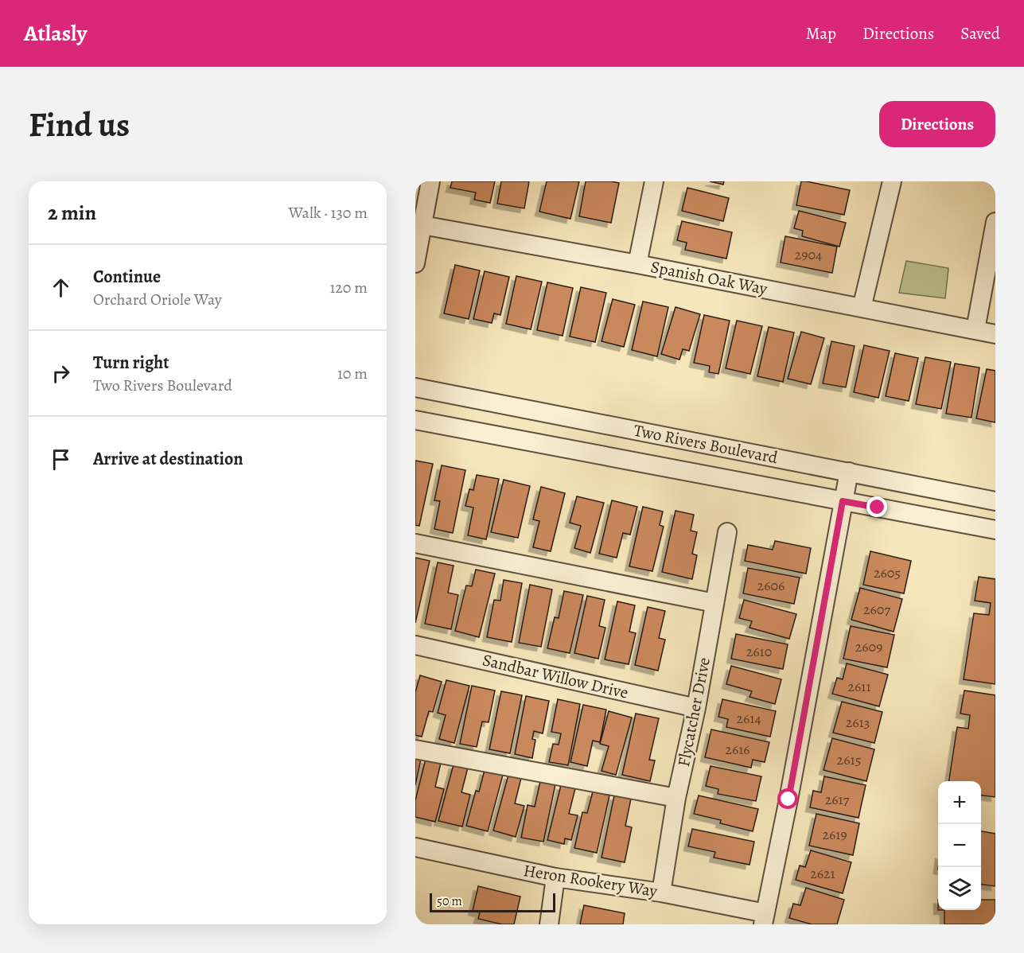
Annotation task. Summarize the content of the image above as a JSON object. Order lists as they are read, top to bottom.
{
  "streets": {
    "street": [
      "Spanish Oak Way",
      "Two Rivers Boulevard",
      "Sandbar Willow Drive",
      "Flycatcher Drive",
      "Heron Rookery Way"
    ]
  },
  "crossings": [
    ["Sandbar Willow Drive", "Flycatcher Drive"],
    ["Flycatcher Drive", "Heron Rookery Way"]
  ],
  "house_numbers": [
    "2904",
    "2605",
    "2606",
    "2607",
    "2609",
    "2610",
    "2611",
    "2614",
    "2613",
    "2616",
    "2615",
    "2617",
    "2619",
    "2621"
  ],
  "scale_bar": "50 m",
  "page": {
    "header": "Atlasly",
    "nav": ["Map", "Directions", "Saved"],
    "buttons": "Directions",
    "title": "Find us",
    "heading": ["2 min", "Walk · 130 m"],
    "list": [
      ["Continue", "Orchard Oriole Way", "120 m"],
      ["Turn right", "Two Rivers Boulevard", "10 m"],
      "Arrive at destination"
    ],
    "map_buttons": ["+", "−"],
    "scale": "50 m"
  }
}
